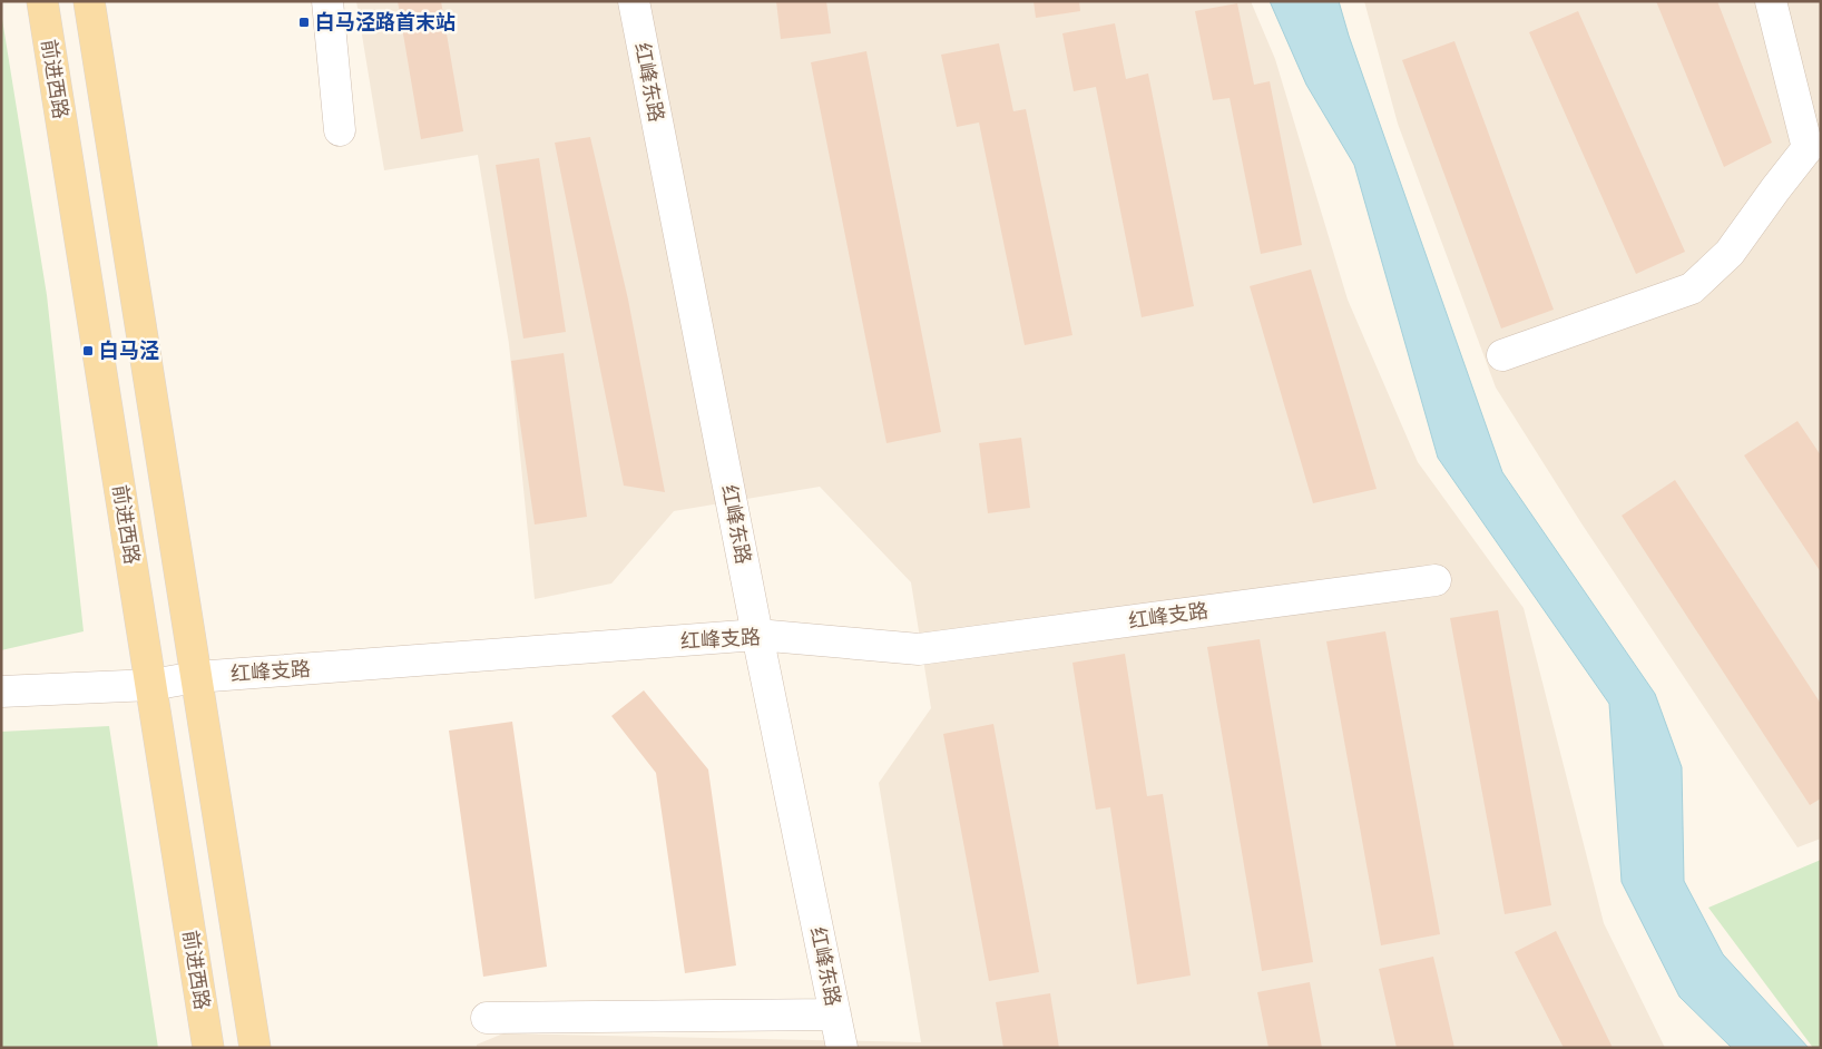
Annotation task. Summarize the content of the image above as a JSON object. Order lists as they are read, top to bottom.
{
  "streets": {
    "main road": ["前进西路"],
    "street": ["红峰东路", "红峰支路"]
  },
  "crossings": [
    ["前进西路", "红峰支路"],
    ["红峰东路", "红峰支路"]
  ],
  "places": {
    "transit": ["白马泾路首末站", "白马泾"]
  }
}
